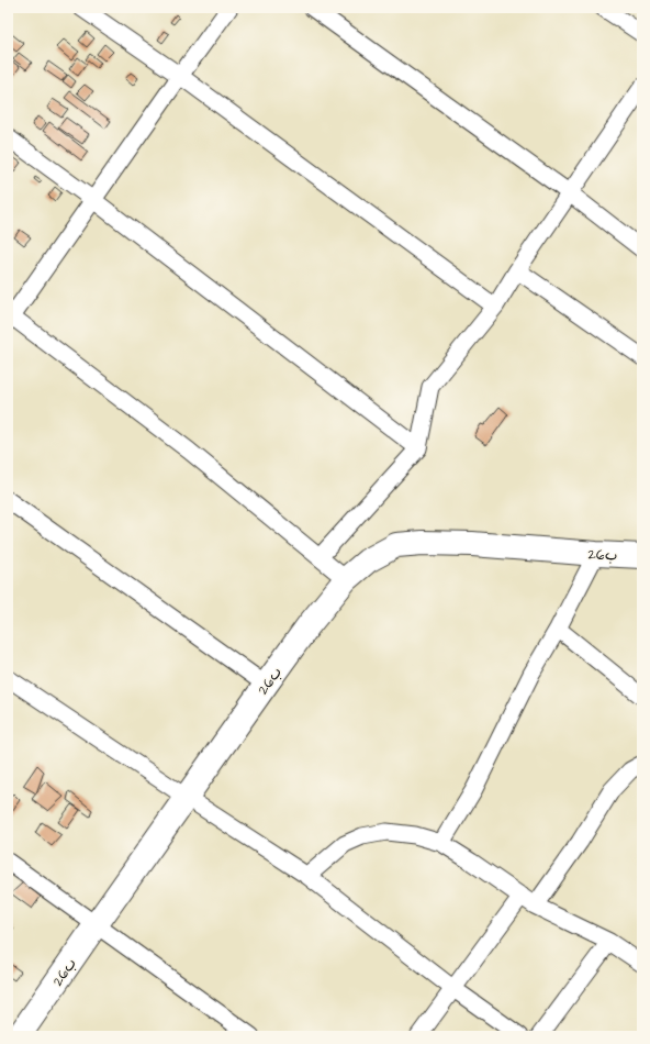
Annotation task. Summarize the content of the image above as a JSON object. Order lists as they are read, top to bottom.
{
  "streets": {
    "highway": ["26ب"]
  }
}
